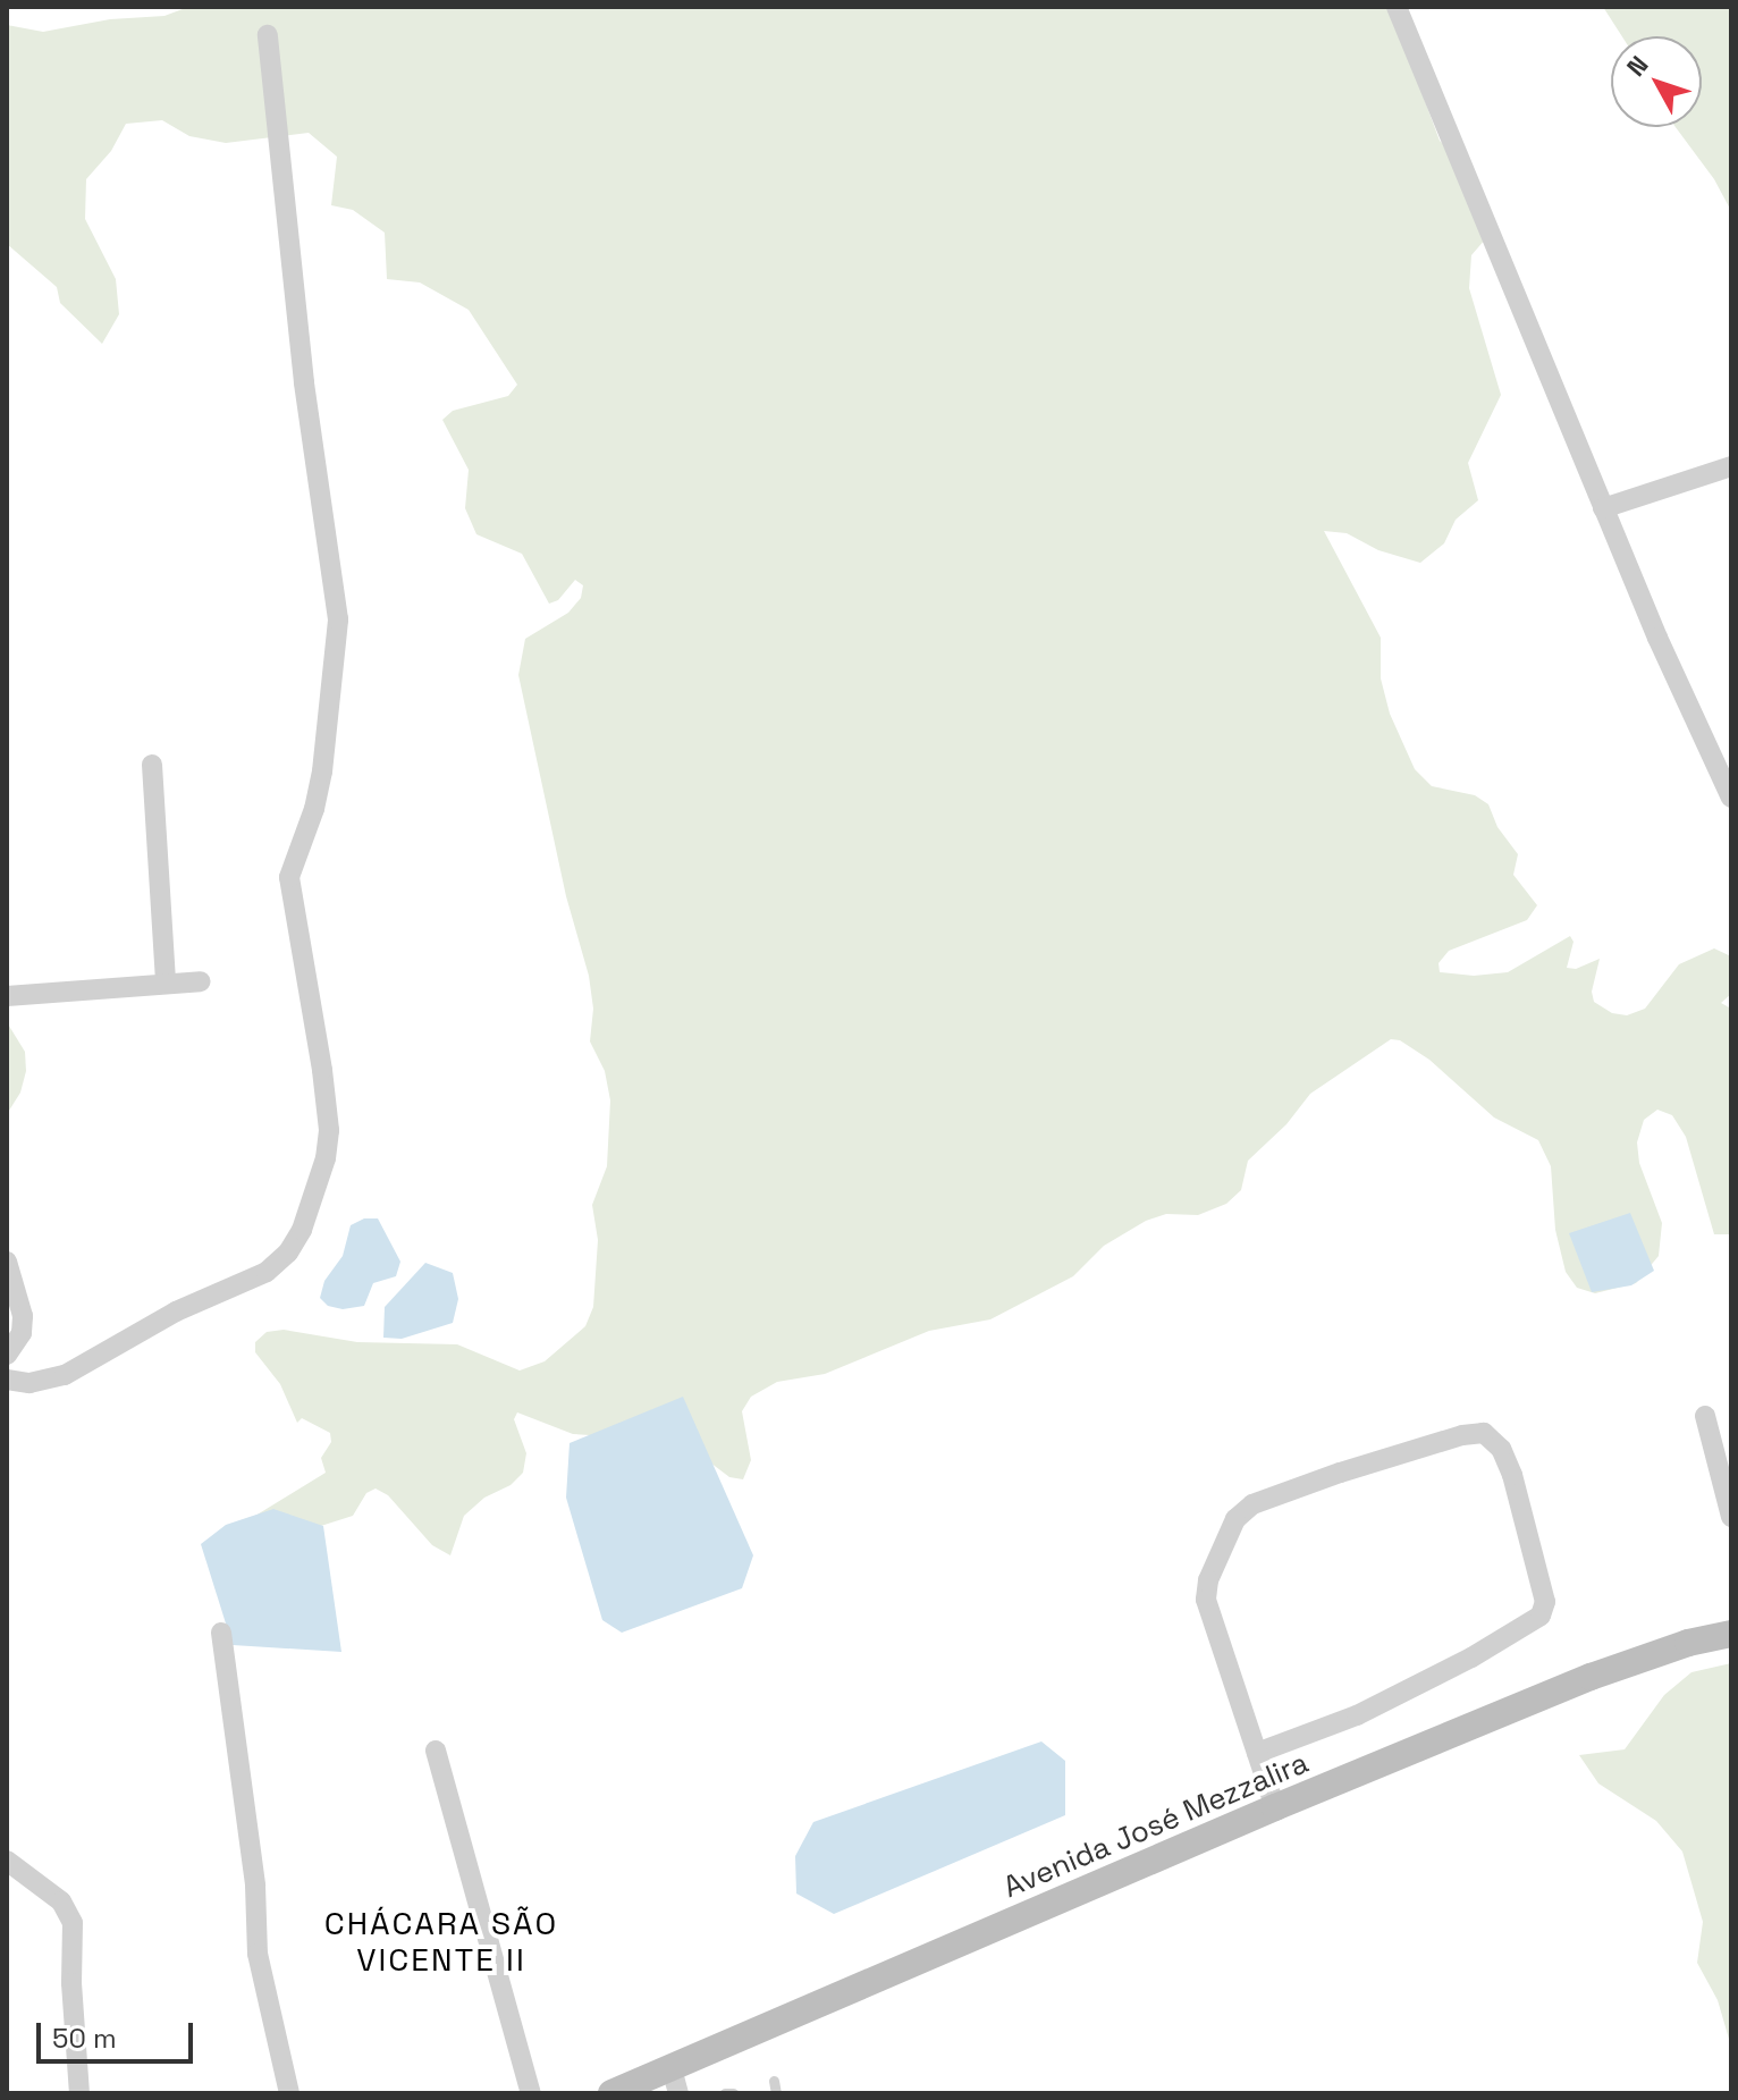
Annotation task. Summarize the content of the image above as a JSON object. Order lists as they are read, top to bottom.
{
  "streets": {
    "main road": ["Avenida José Mezzalira"]
  },
  "districts": ["CHÁCARA SÃO VICENTE II"],
  "scale_bar": "50 m",
  "north": "top left"
}
